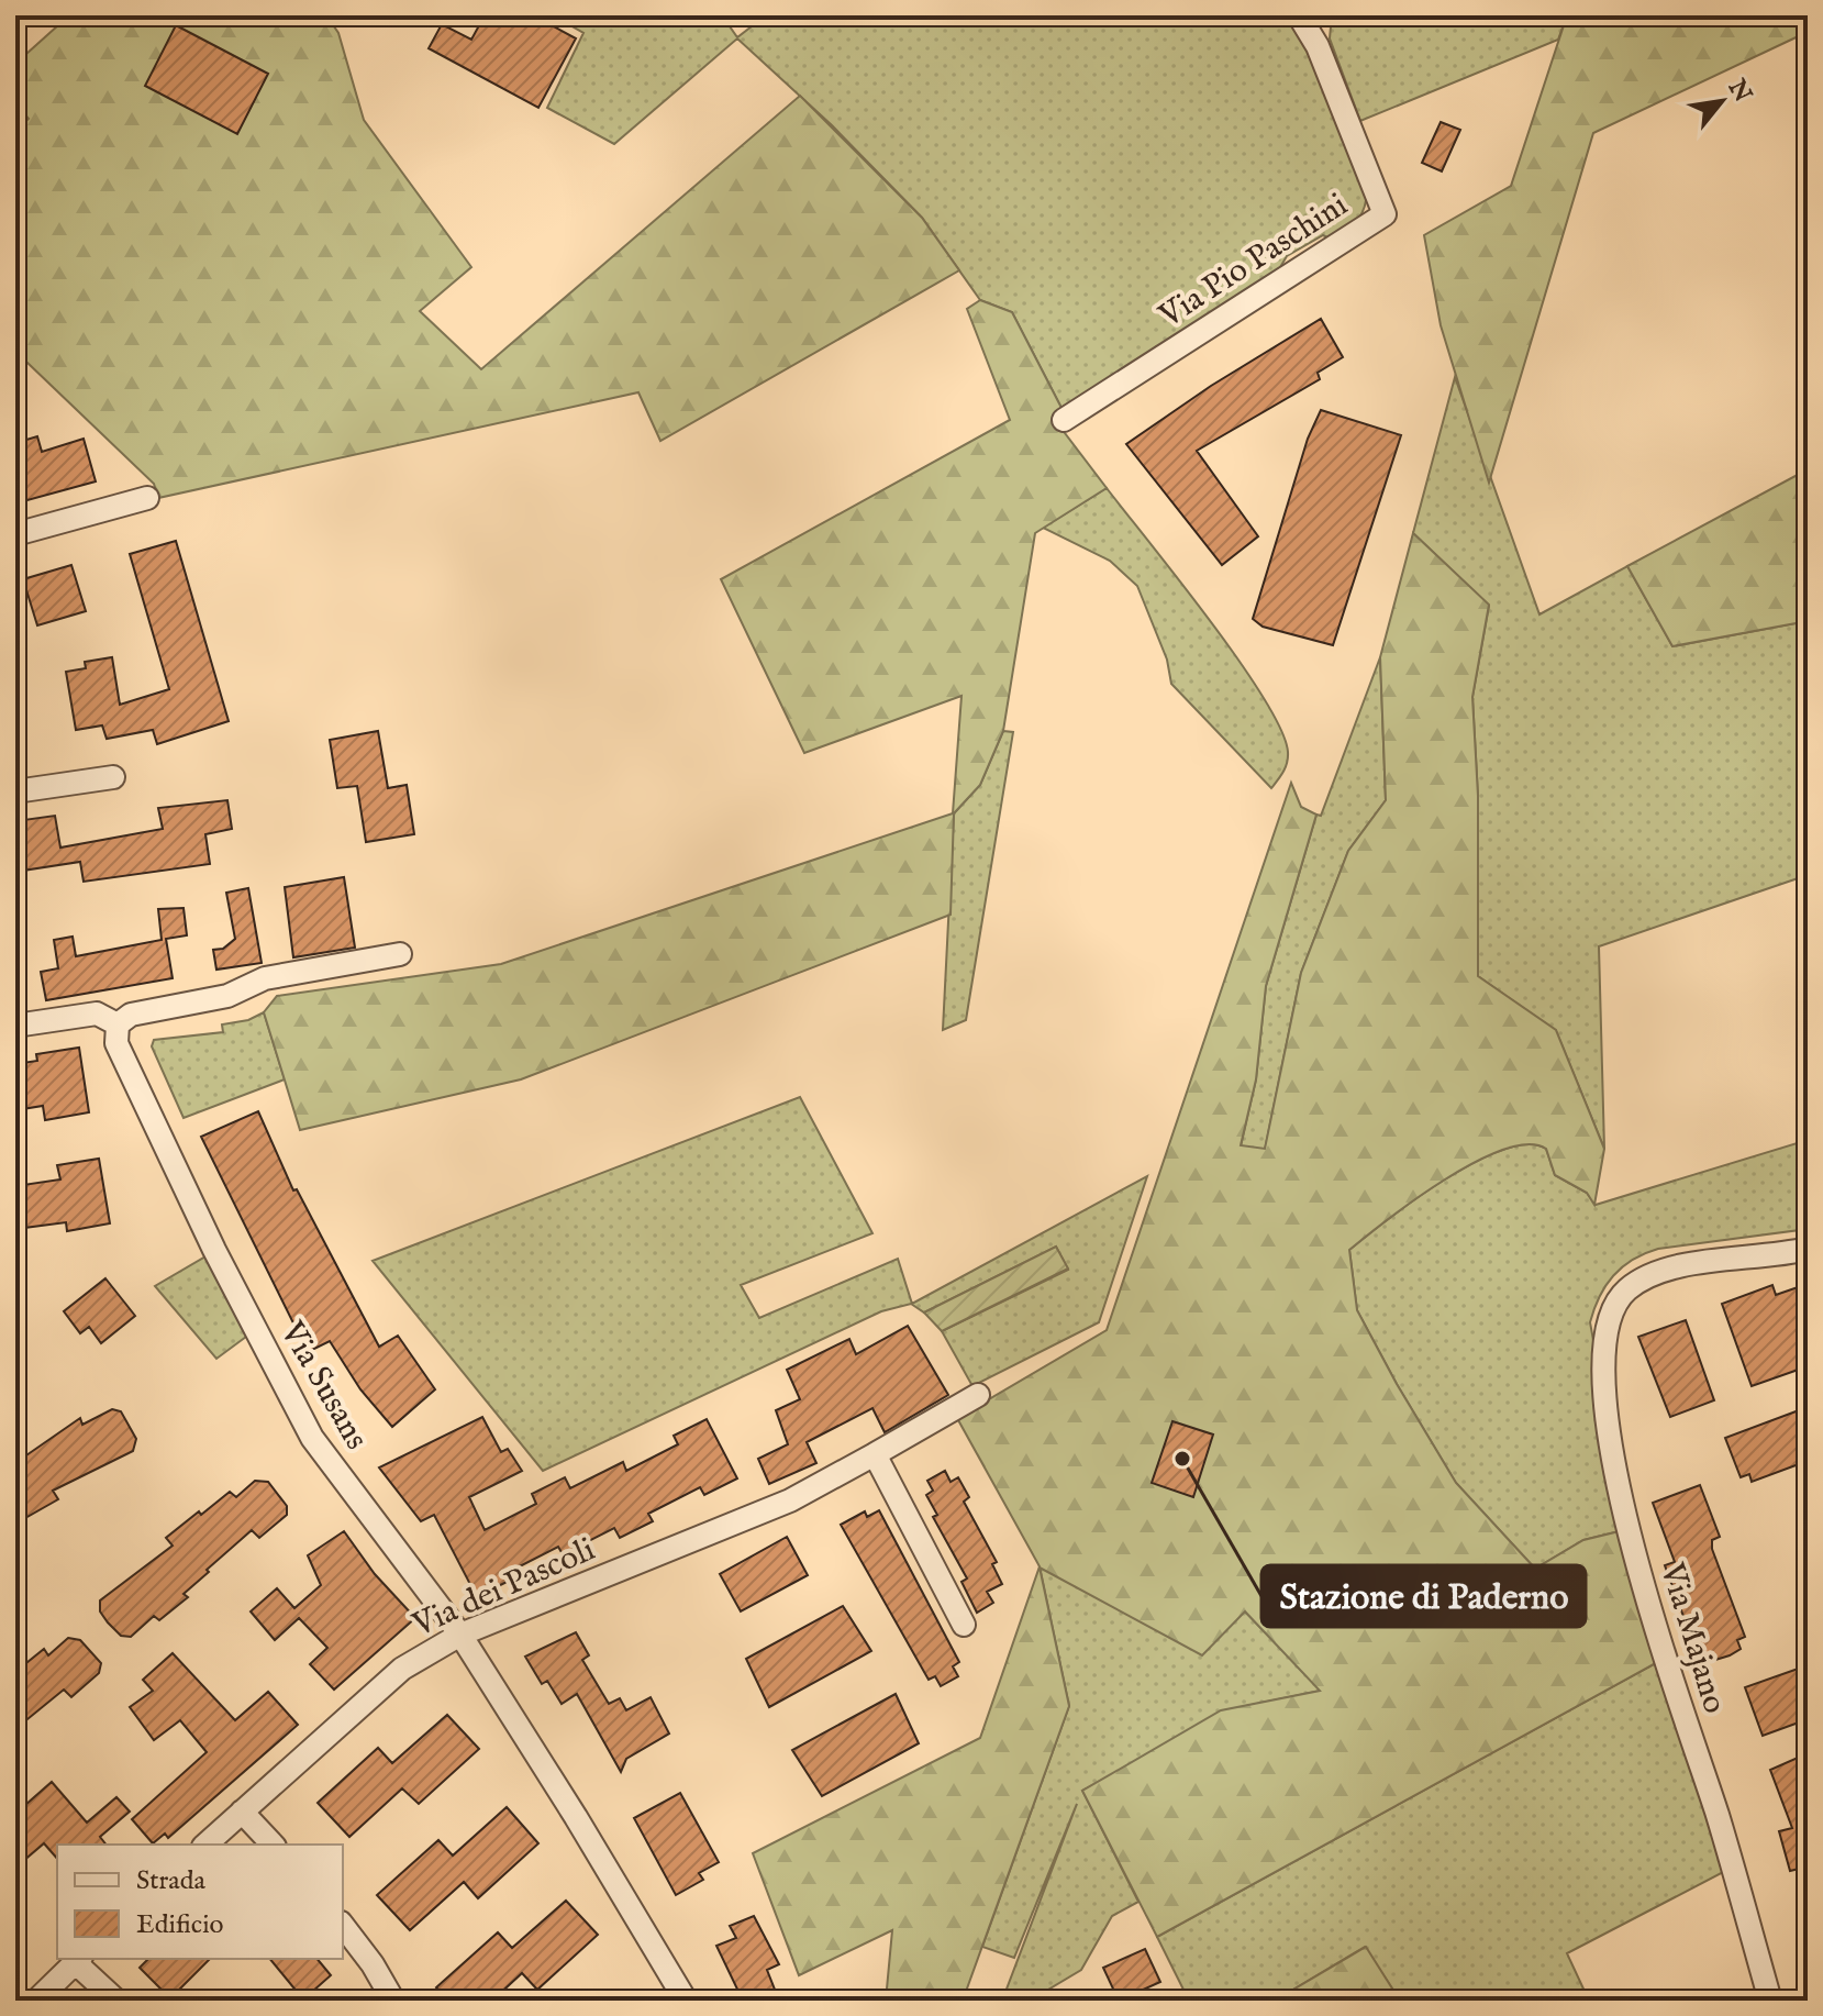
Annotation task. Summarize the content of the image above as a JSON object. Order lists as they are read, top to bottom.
{
  "streets": {
    "street": [
      "Via Pio Paschini",
      "Via Susans",
      "Via dei Pascoli",
      "Via Majano"
    ]
  },
  "crossings": [
    ["Via Susans", "Via dei Pascoli"]
  ],
  "places": ["Stazione di Paderno"],
  "legend": ["Strada", "Edificio"],
  "north": "top right"
}
